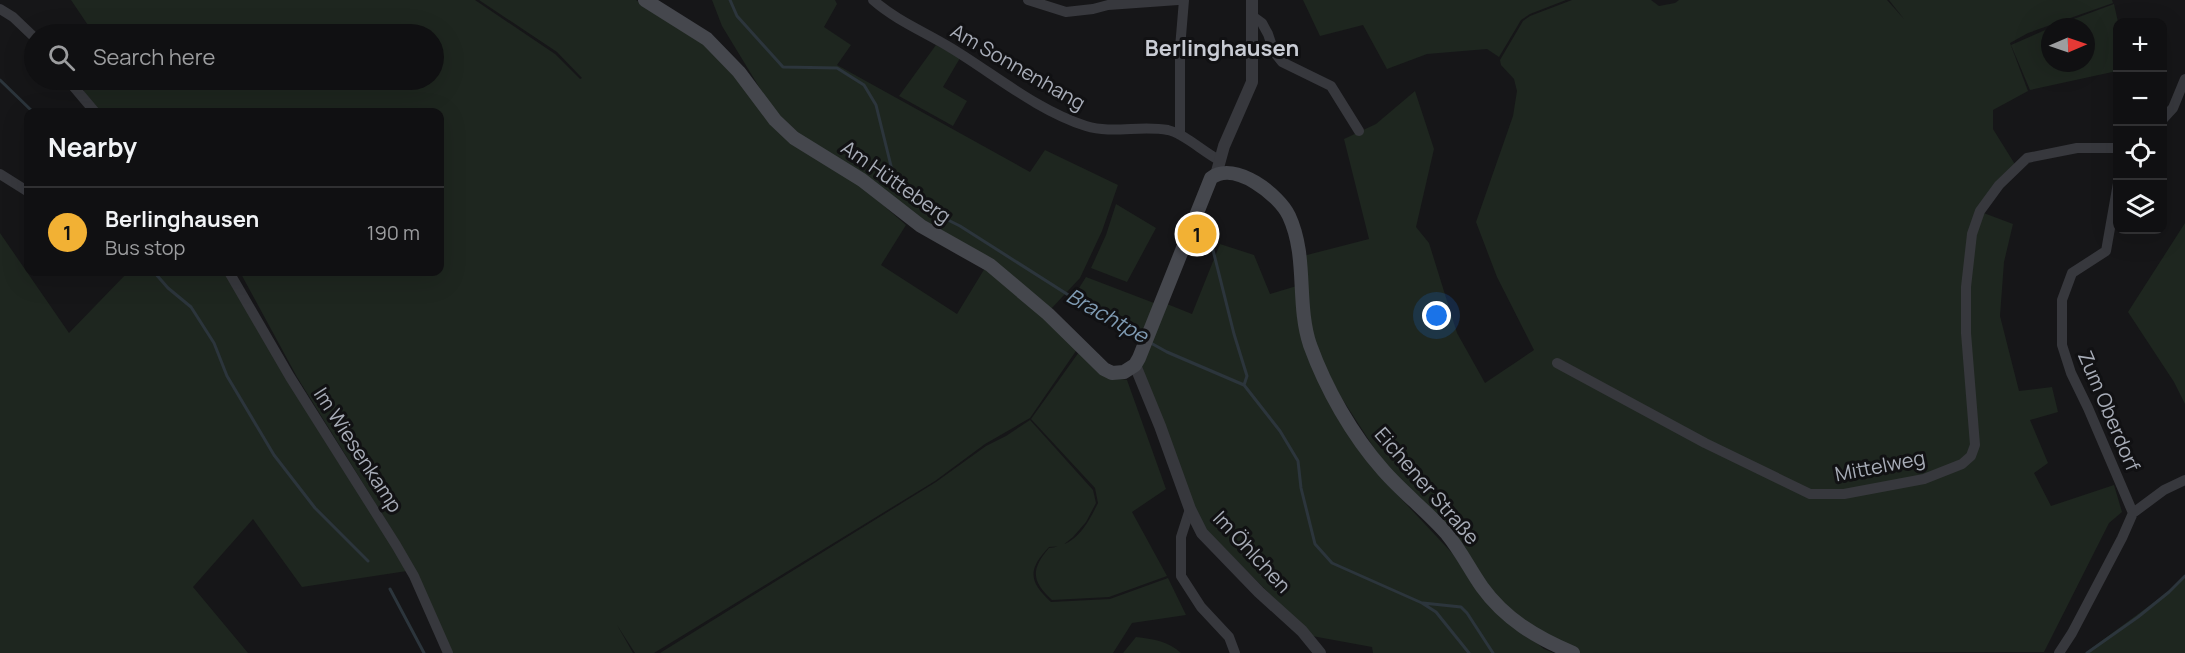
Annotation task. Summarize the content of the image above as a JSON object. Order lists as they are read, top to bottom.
{
  "streets": {
    "main road": ["Am Hütteberg", "Eichener Straße"],
    "street": [
      "Am Sonnenhang",
      "Zum Oberdorf",
      "Im Wiesenkamp",
      "Mittelweg",
      "Im Öhlchen"
    ]
  },
  "crossings": [
    ["Am Hütteberg", "Im Öhlchen"]
  ],
  "districts": ["Berlinghausen"],
  "water": ["Brachtpe"],
  "north": "right",
  "page": {
    "map_buttons": ["+", "−"],
    "search": "Search here",
    "heading": "Nearby",
    "list": [
      {
        "mark": "1",
        "name": "Berlinghausen",
        "note": "Bus stop",
        "value": "190 m"
      }
    ],
    "pins": "1"
  }
}
